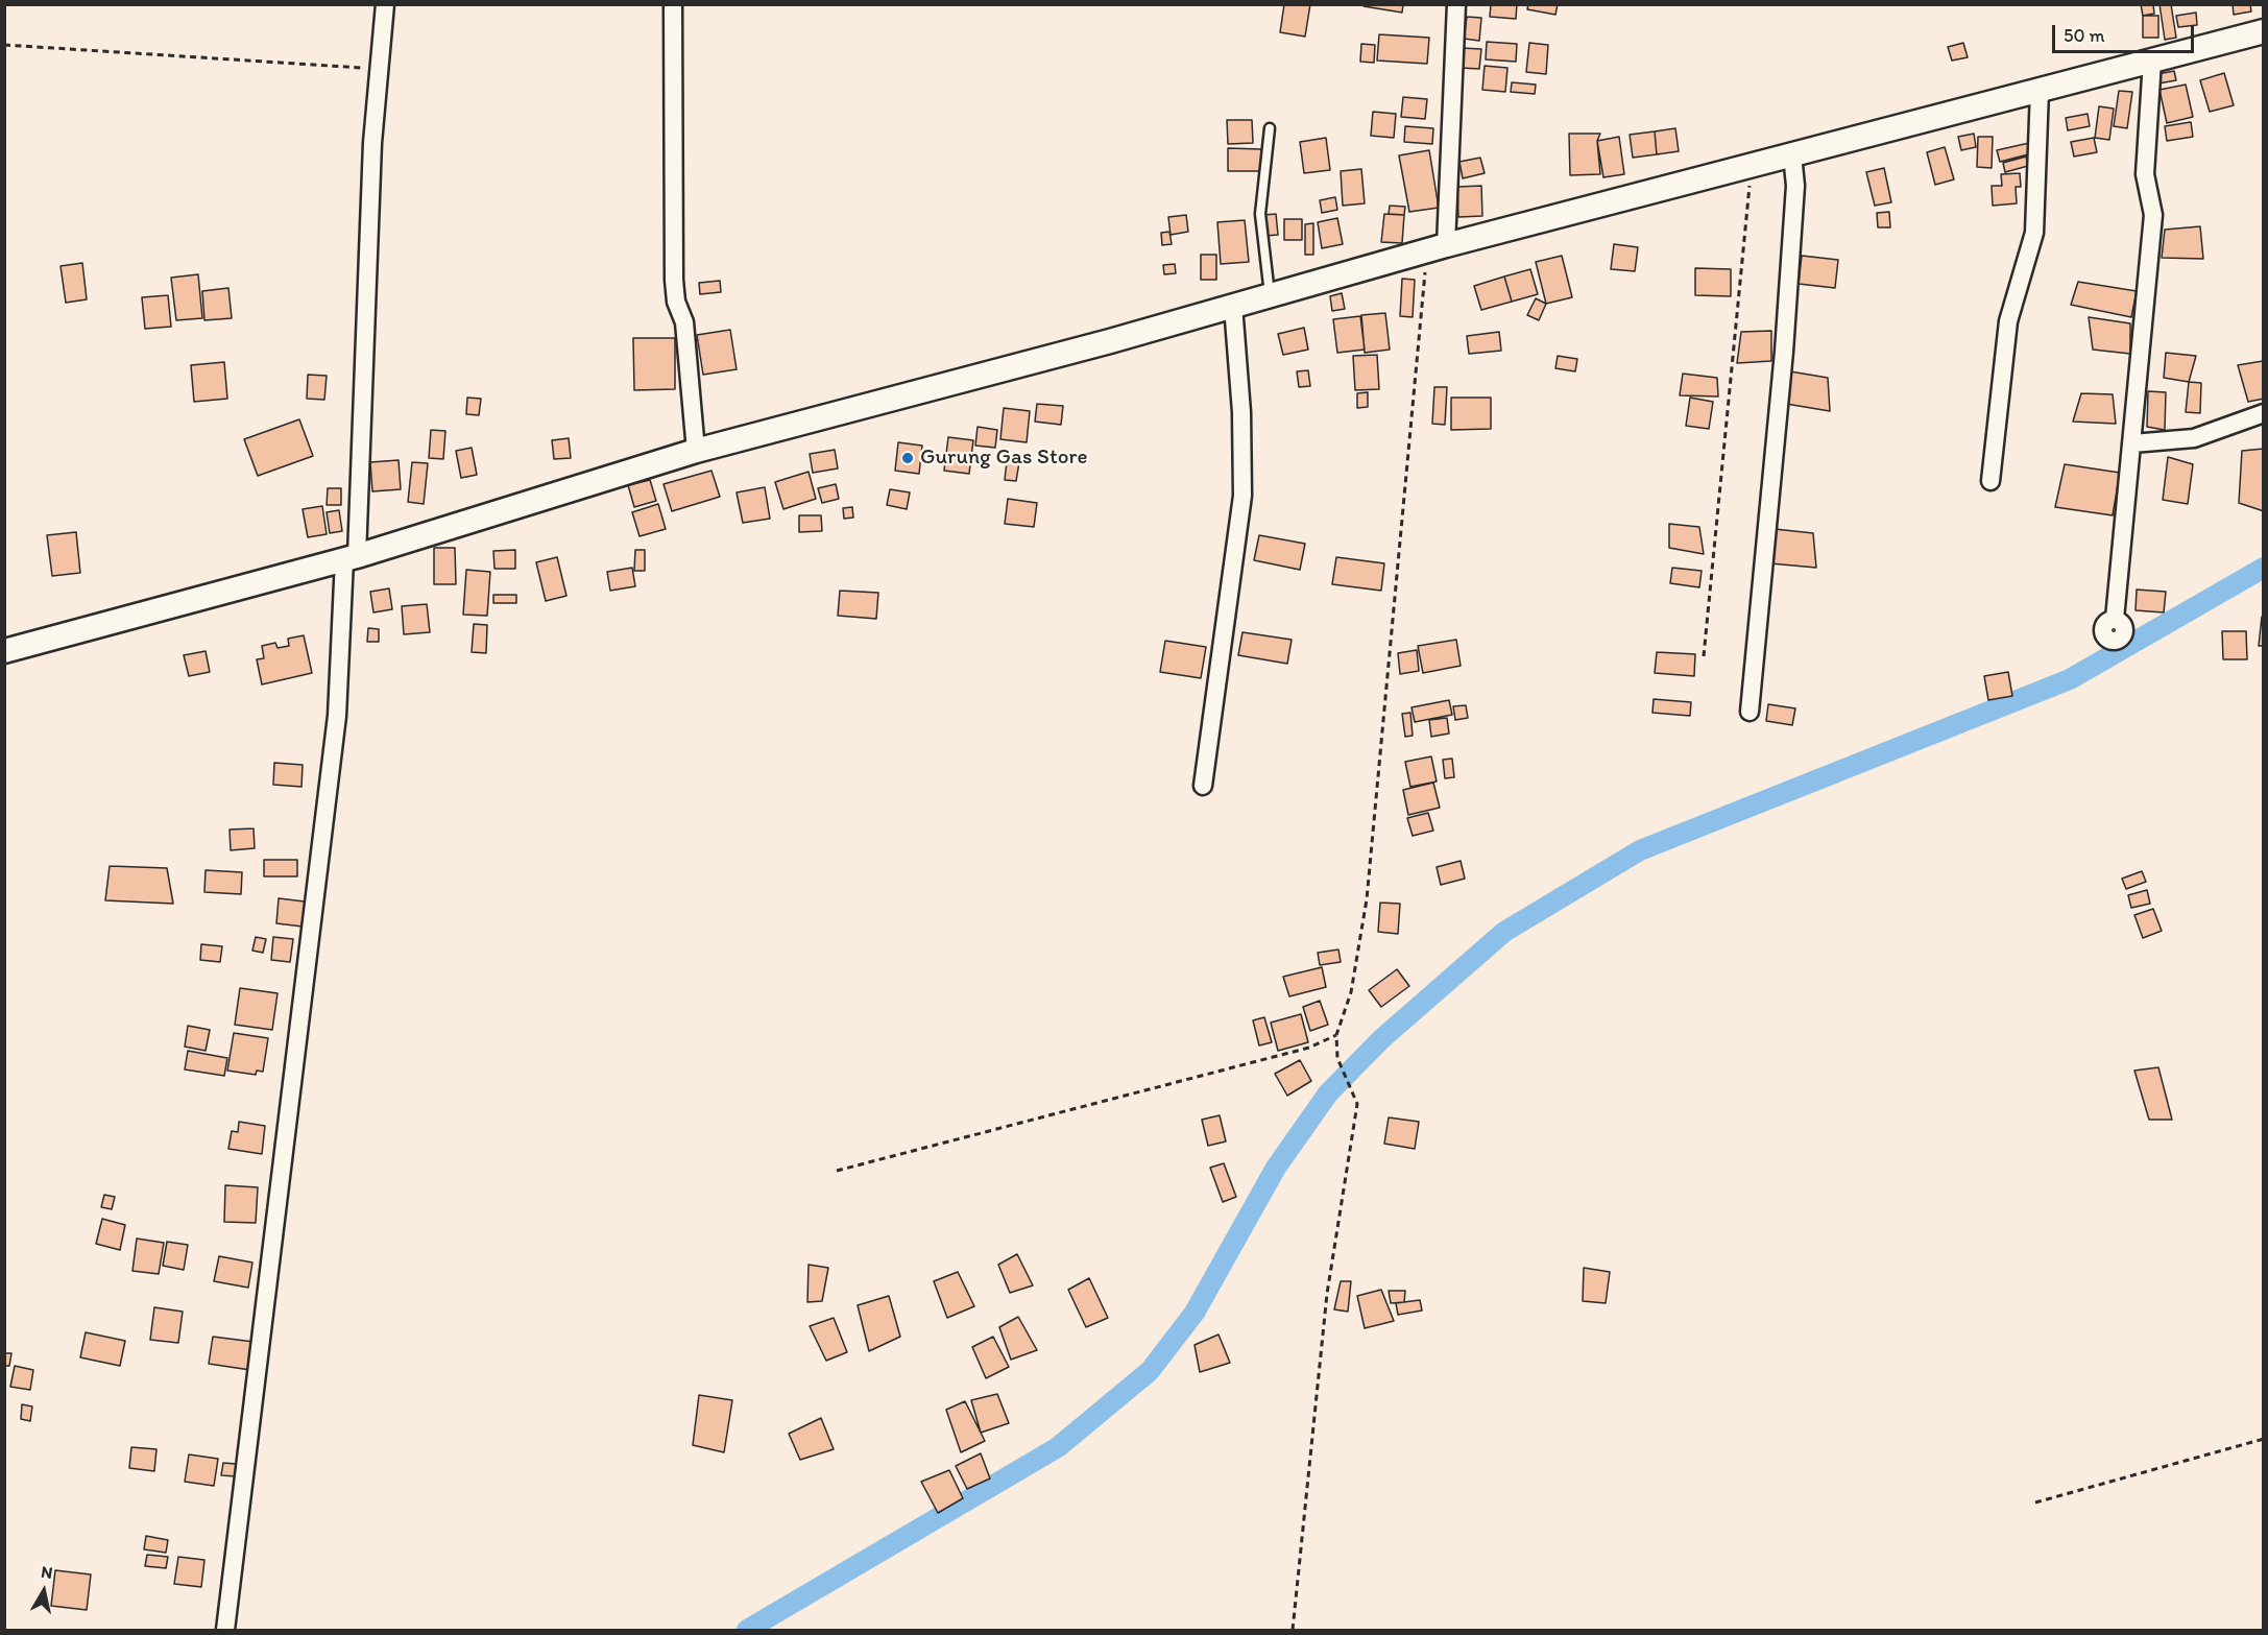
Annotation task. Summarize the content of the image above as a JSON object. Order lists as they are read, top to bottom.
{
  "places": ["Gurung Gas Store"],
  "scale_bar": "50 m",
  "north": "top"
}
